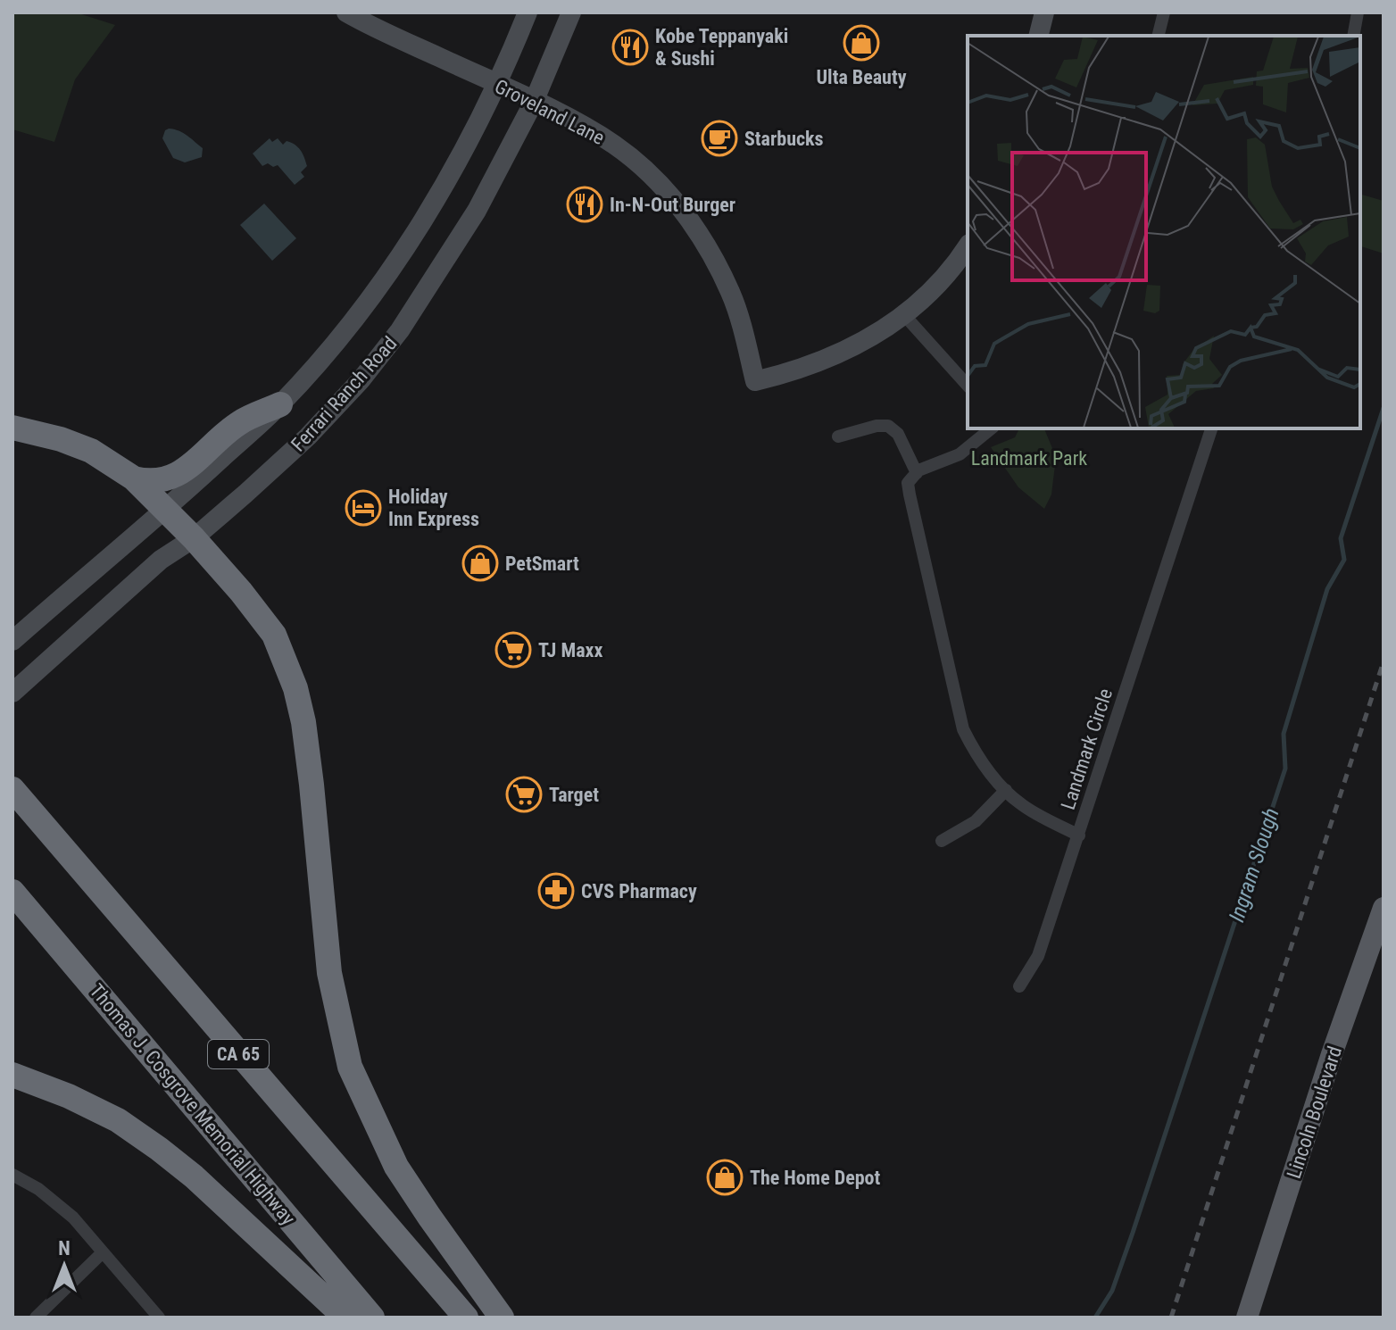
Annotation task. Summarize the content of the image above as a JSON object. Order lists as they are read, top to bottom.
{
  "streets": {
    "highway": ["CA 65", "Thomas J. Cosgrove Memorial Highway"],
    "main road": ["Groveland Lane", "Ferrari Ranch Road", "Lincoln Boulevard"],
    "street": ["Landmark Circle"]
  },
  "crossings": [
    ["Groveland Lane", "Ferrari Ranch Road"]
  ],
  "water": ["Ingram Slough"],
  "parks": ["Landmark Park"],
  "places": {
    "shop": ["Ulta Beauty", "PetSmart", "The Home Depot"],
    "restaurant": ["Kobe Teppanyaki & Sushi", "In-N-Out Burger"],
    "cafe": ["Starbucks"],
    "hotel": ["Holiday Inn Express"],
    "supermarket": ["TJ Maxx", "Target"],
    "pharmacy": ["CVS Pharmacy"]
  },
  "north": "top"
}
